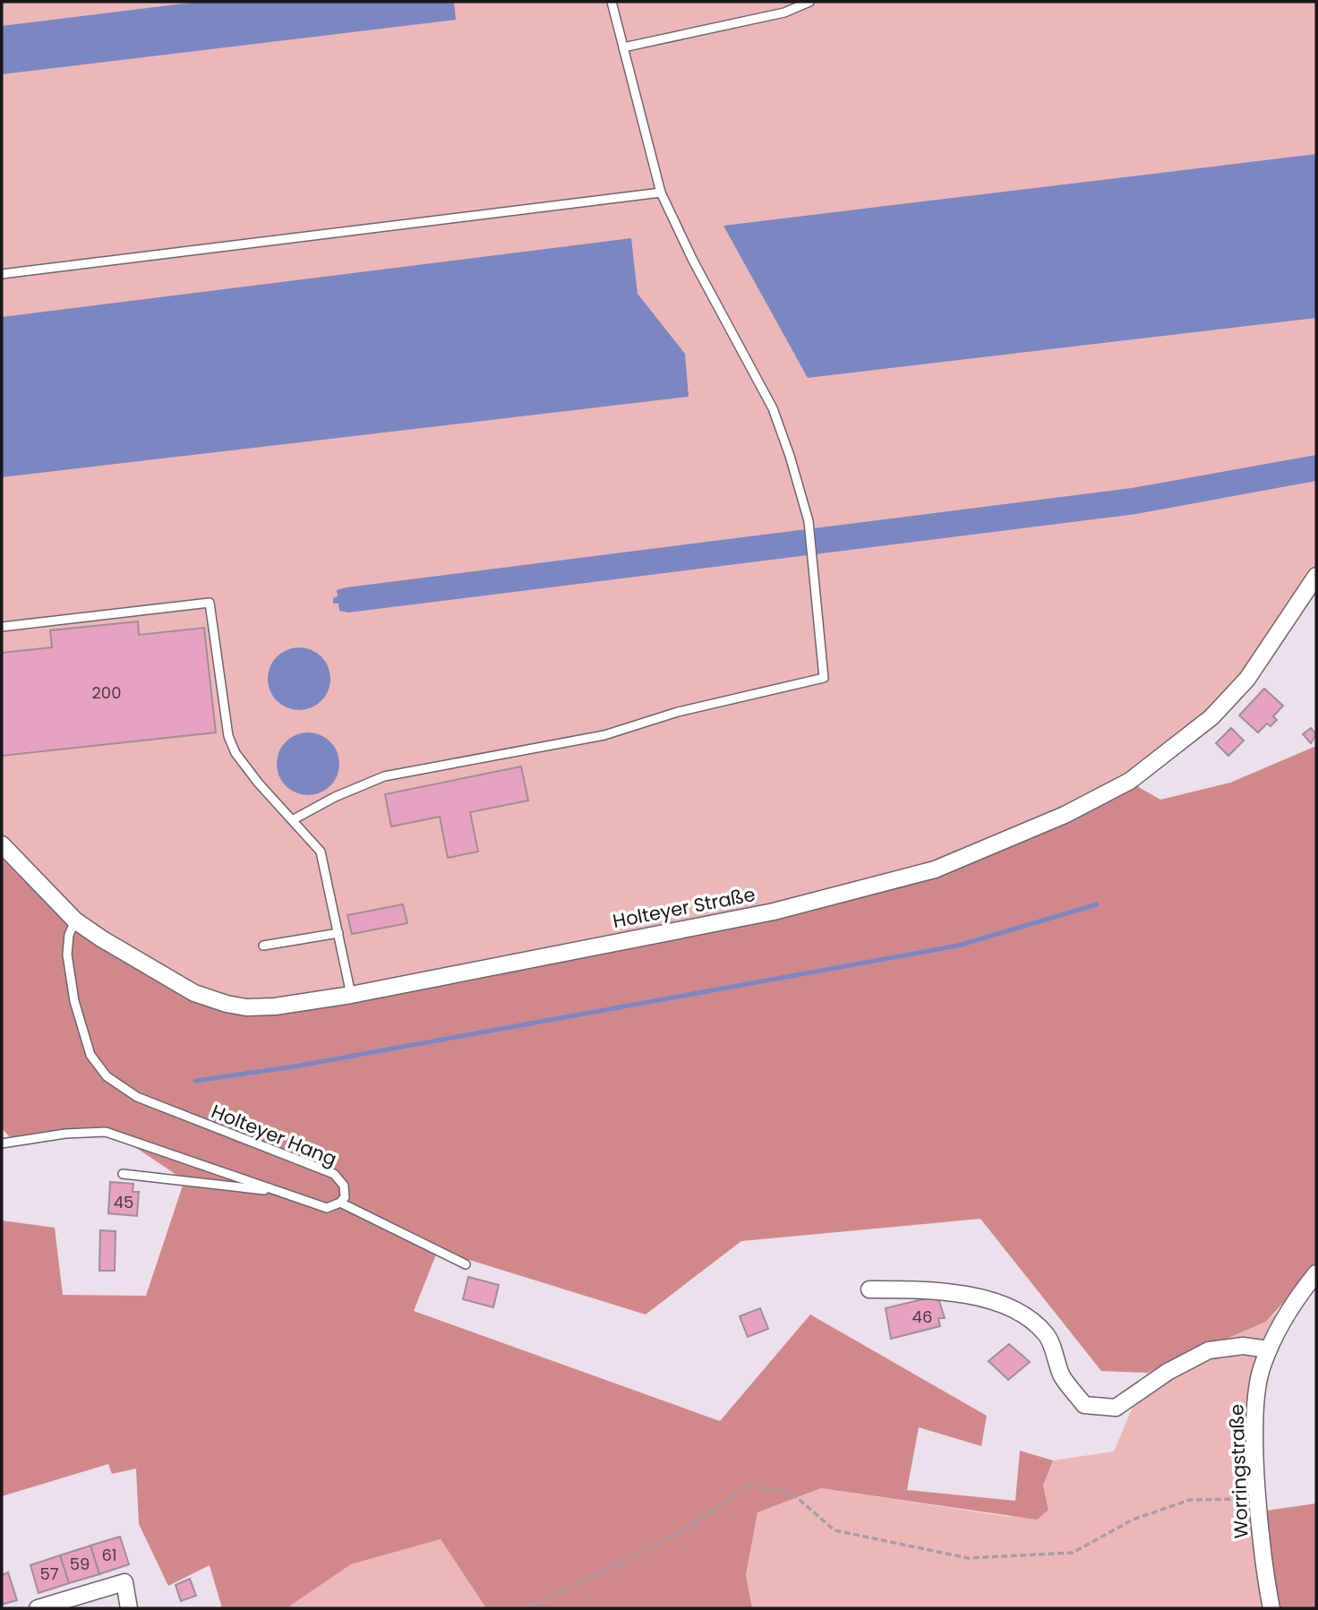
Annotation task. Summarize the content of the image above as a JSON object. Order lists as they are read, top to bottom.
{
  "streets": {
    "street": ["Holteyer Straße", "Worringstraße"],
    "lane": ["Holteyer Hang"]
  },
  "crossings": [
    ["Holteyer Straße", "Holteyer Hang"]
  ],
  "house_numbers": [
    "200",
    "45",
    "46",
    "61",
    "59",
    "57"
  ]
}
